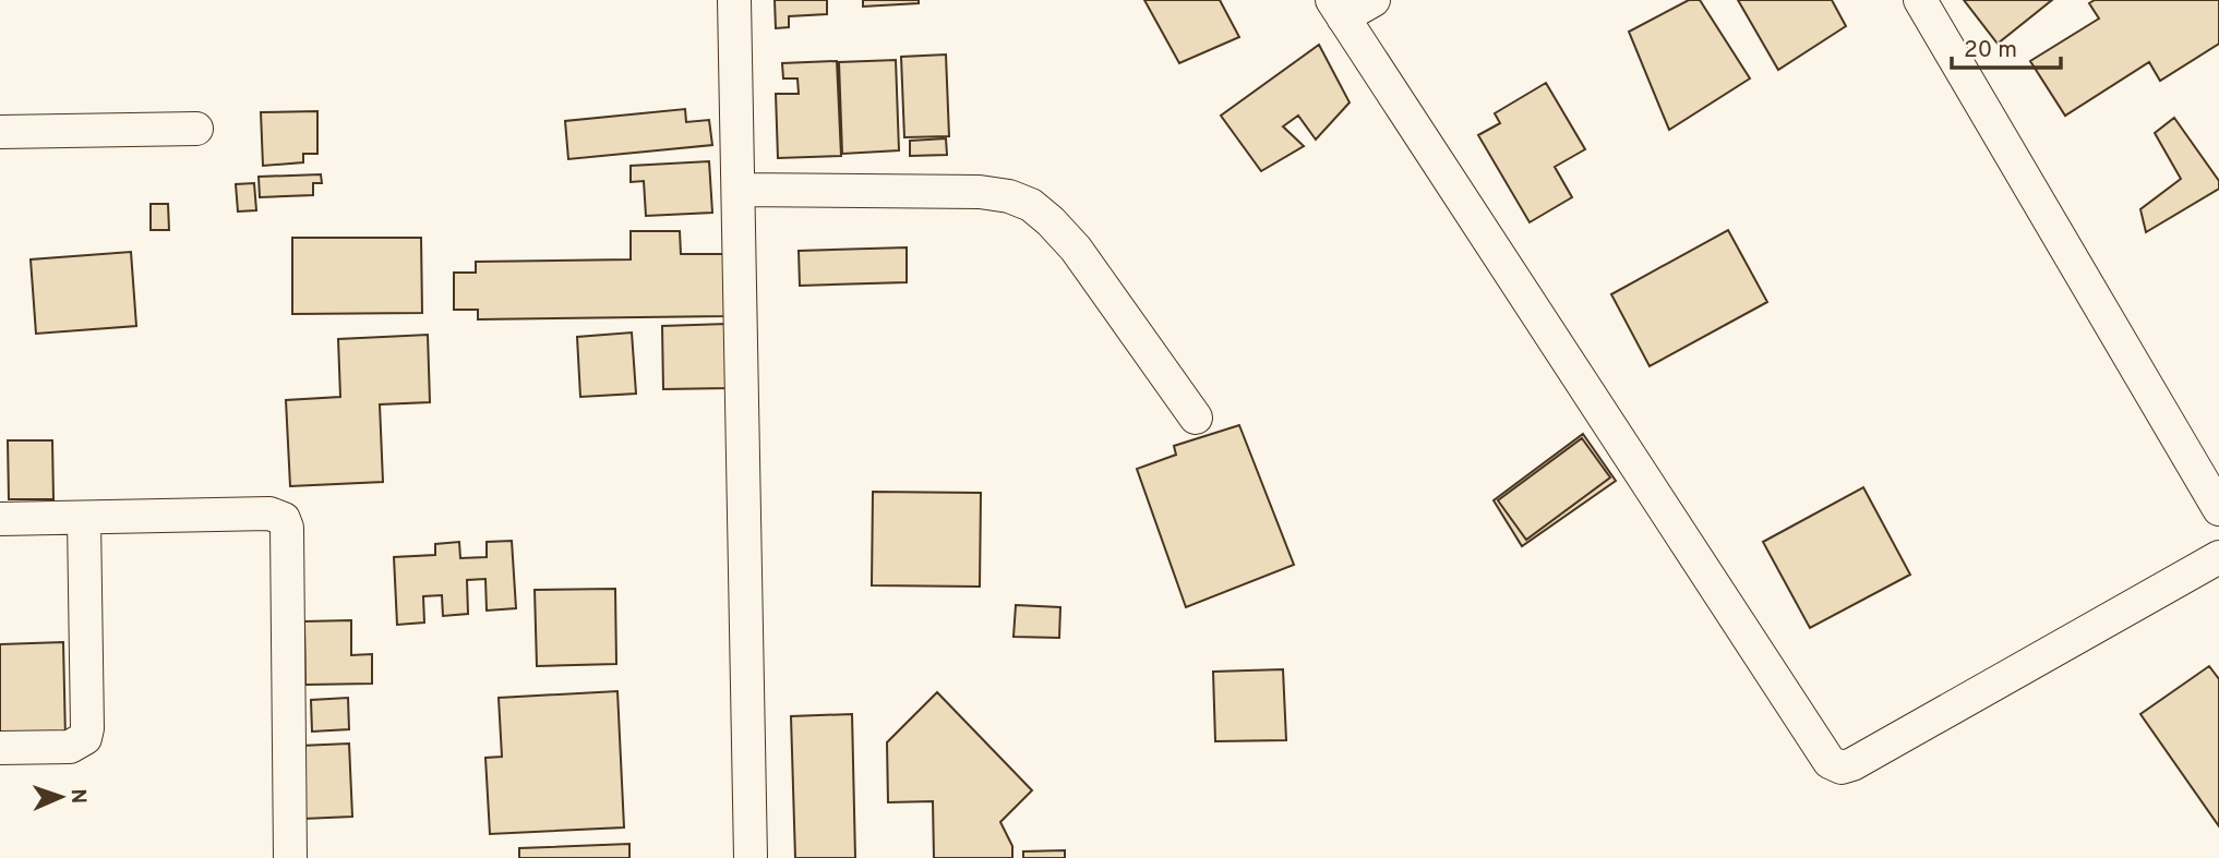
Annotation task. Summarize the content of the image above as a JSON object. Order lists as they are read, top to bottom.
{
  "scale_bar": "20 m",
  "north": "right"
}
